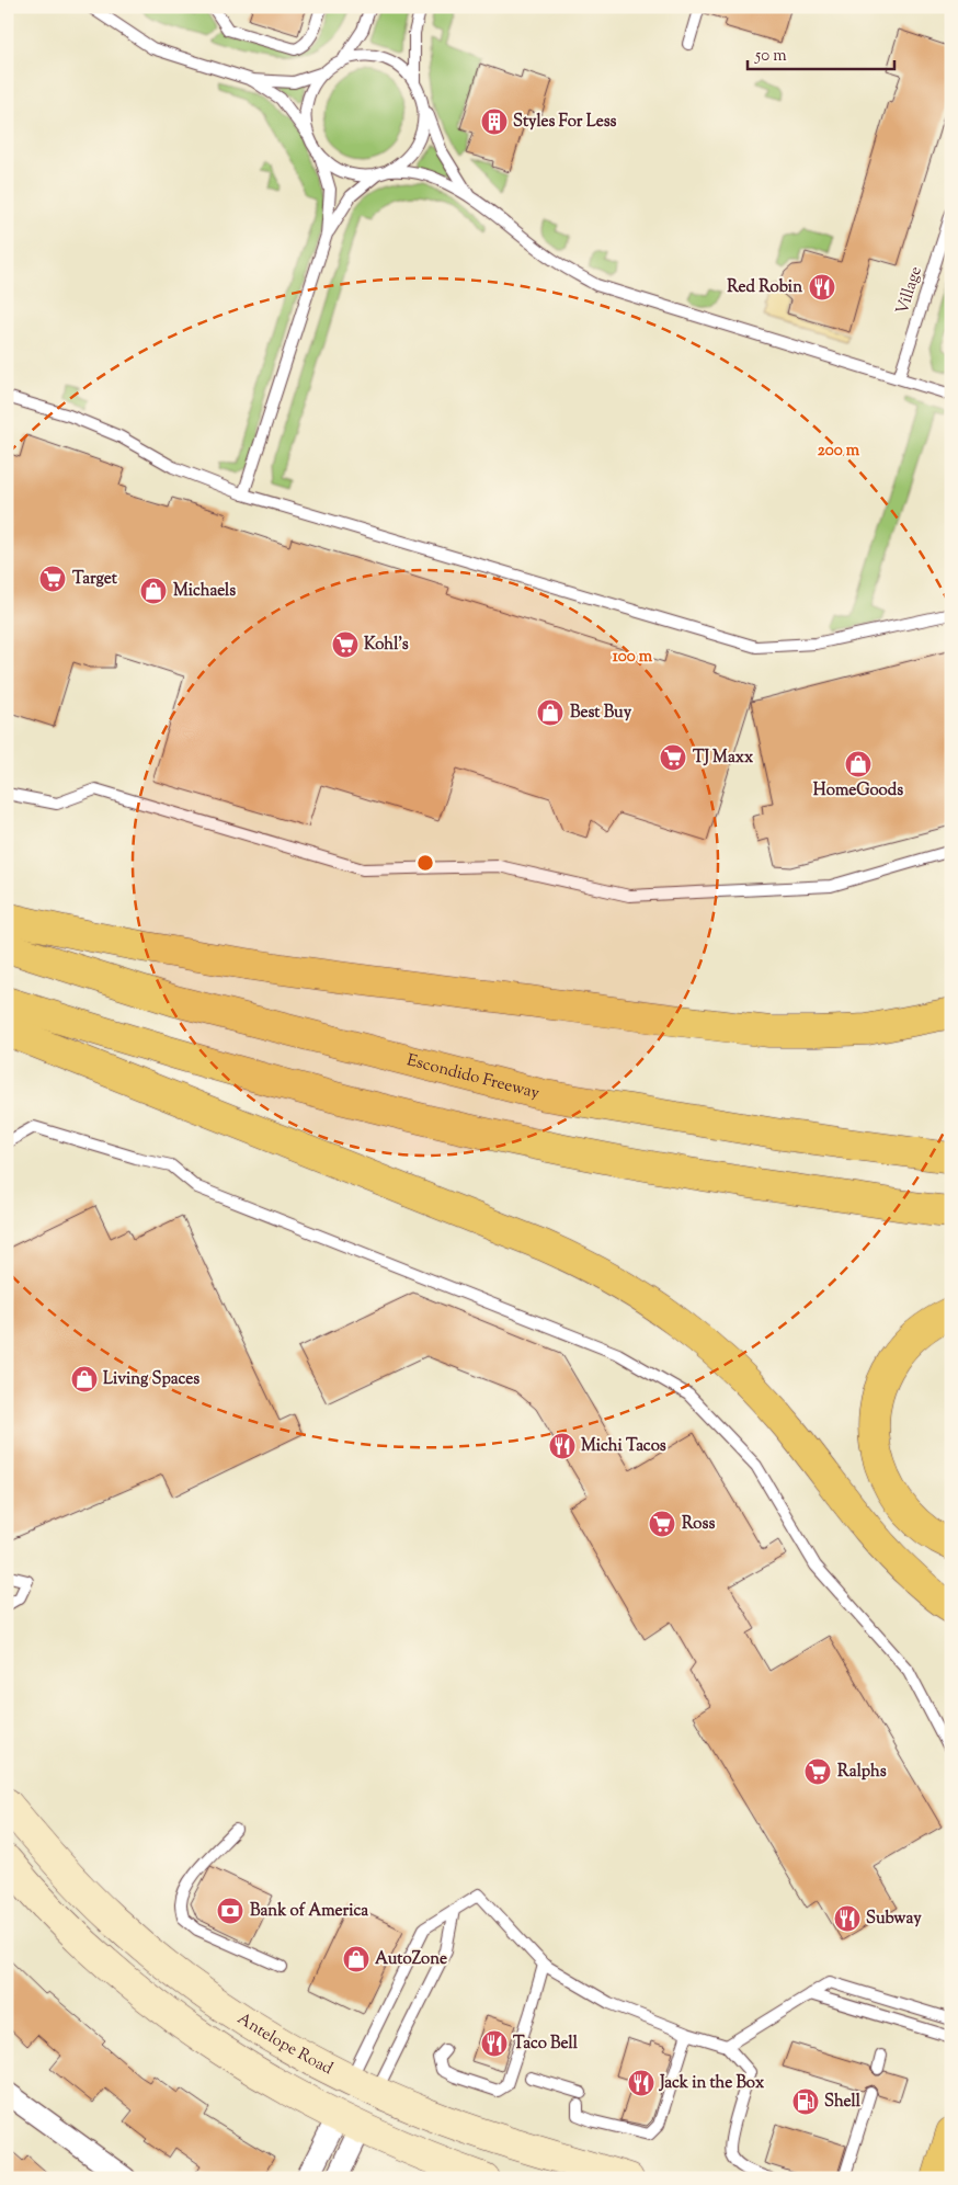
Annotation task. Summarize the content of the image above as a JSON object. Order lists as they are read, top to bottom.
{
  "streets": {
    "main road": ["Escondido Freeway", "Antelope Road"],
    "lane": ["Village"]
  },
  "places": {
    "building": ["Styles For Less"],
    "restaurant": [
      "Red Robin",
      "Michi Tacos",
      "Subway",
      "Taco Bell",
      "Jack in the Box"
    ],
    "supermarket": [
      "Target",
      "Kohl's",
      "TJ Maxx",
      "Ross",
      "Ralphs"
    ],
    "shop": [
      "Michaels",
      "Best Buy",
      "HomeGoods",
      "Living Spaces",
      "AutoZone"
    ],
    "bank": ["Bank of America"],
    "fuel station": ["Shell"]
  },
  "scale_bar": "50 m",
  "rings": ["200 m", "100 m"]
}
